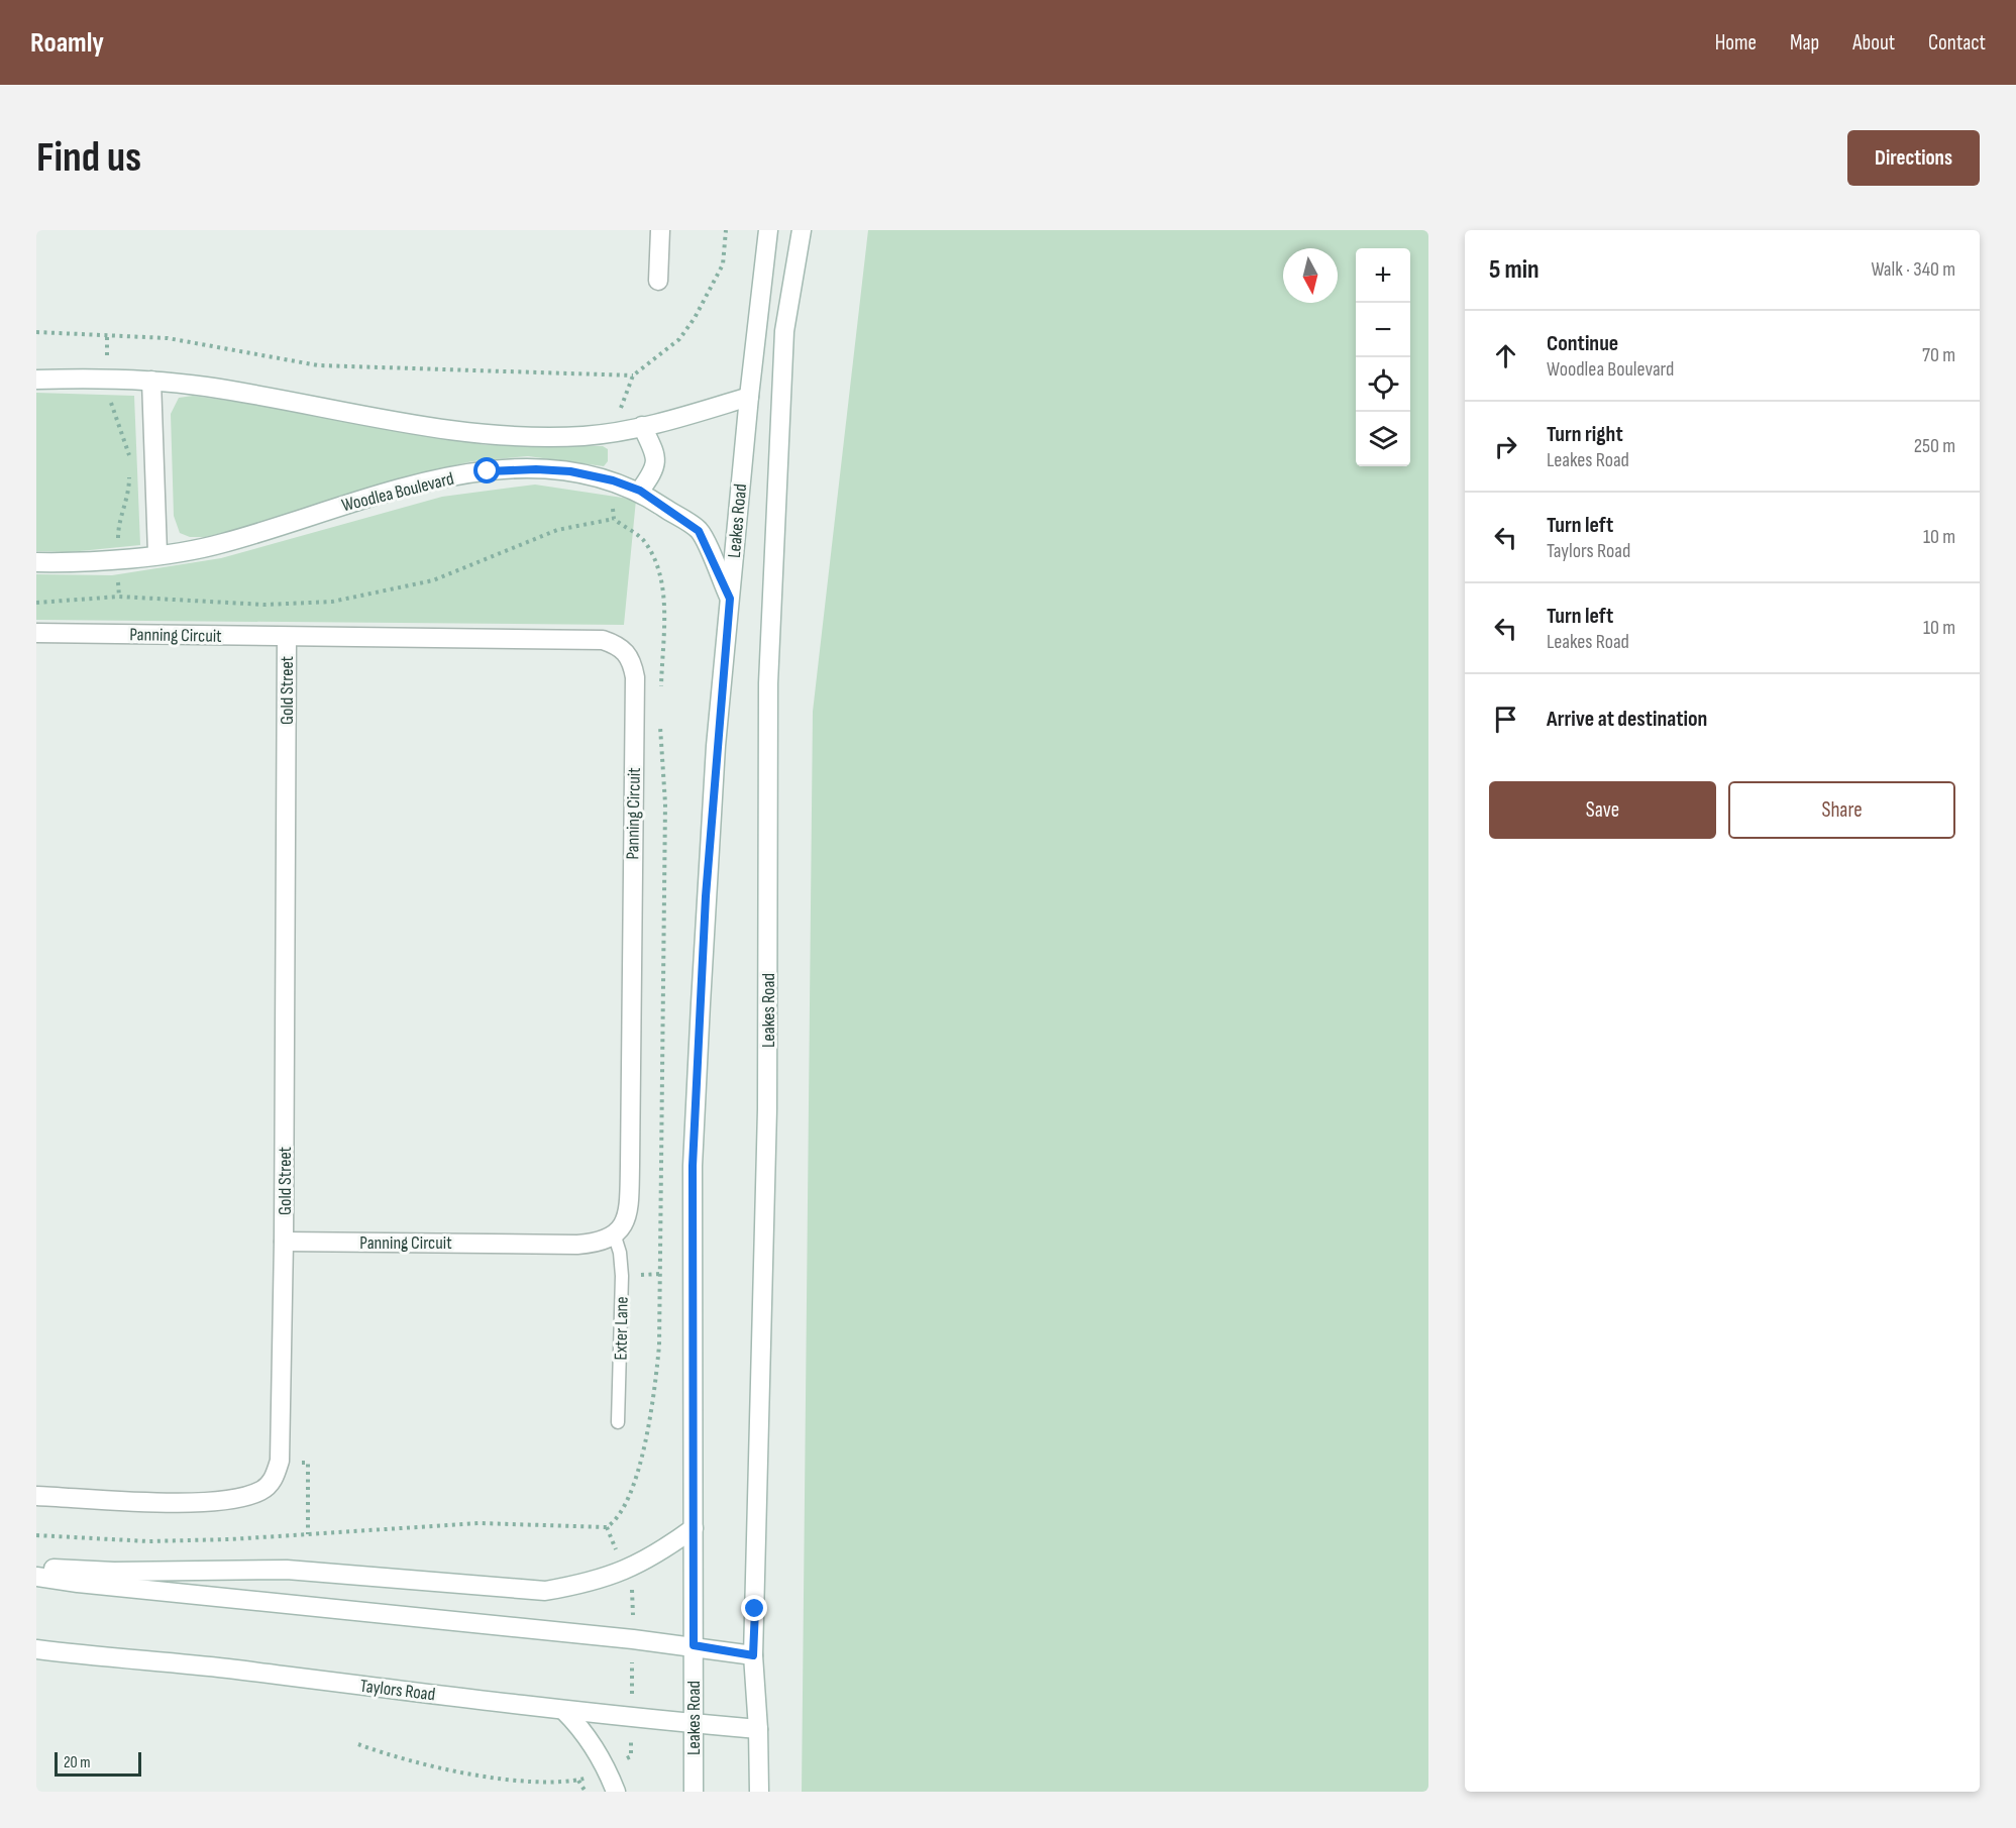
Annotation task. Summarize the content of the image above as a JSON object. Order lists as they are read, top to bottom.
{
  "streets": {
    "street": [
      "Woodlea Boulevard",
      "Leakes Road",
      "Panning Circuit",
      "Gold Street",
      "Taylors Road"
    ],
    "lane": ["Exter Lane"]
  },
  "crossings": [
    ["Woodlea Boulevard", "Leakes Road"],
    ["Leakes Road", "Taylors Road"],
    ["Panning Circuit", "Gold Street"],
    ["Panning Circuit", "Exter Lane"]
  ],
  "scale_bar": "20 m",
  "north": "bottom",
  "page": {
    "header": "Roamly",
    "nav": [
      "Home",
      "Map",
      "About",
      "Contact"
    ],
    "buttons": [
      "Directions",
      ["Save", "Share"]
    ],
    "title": "Find us",
    "heading": ["5 min", "Walk · 340 m"],
    "map_buttons": ["+", "−"],
    "list": [
      ["Continue", "Woodlea Boulevard", "70 m"],
      ["Turn right", "Leakes Road", "250 m"],
      ["Turn left", "Taylors Road", "10 m"],
      ["Turn left", "Leakes Road", "10 m"],
      "Arrive at destination"
    ],
    "scale": "20 m"
  }
}
